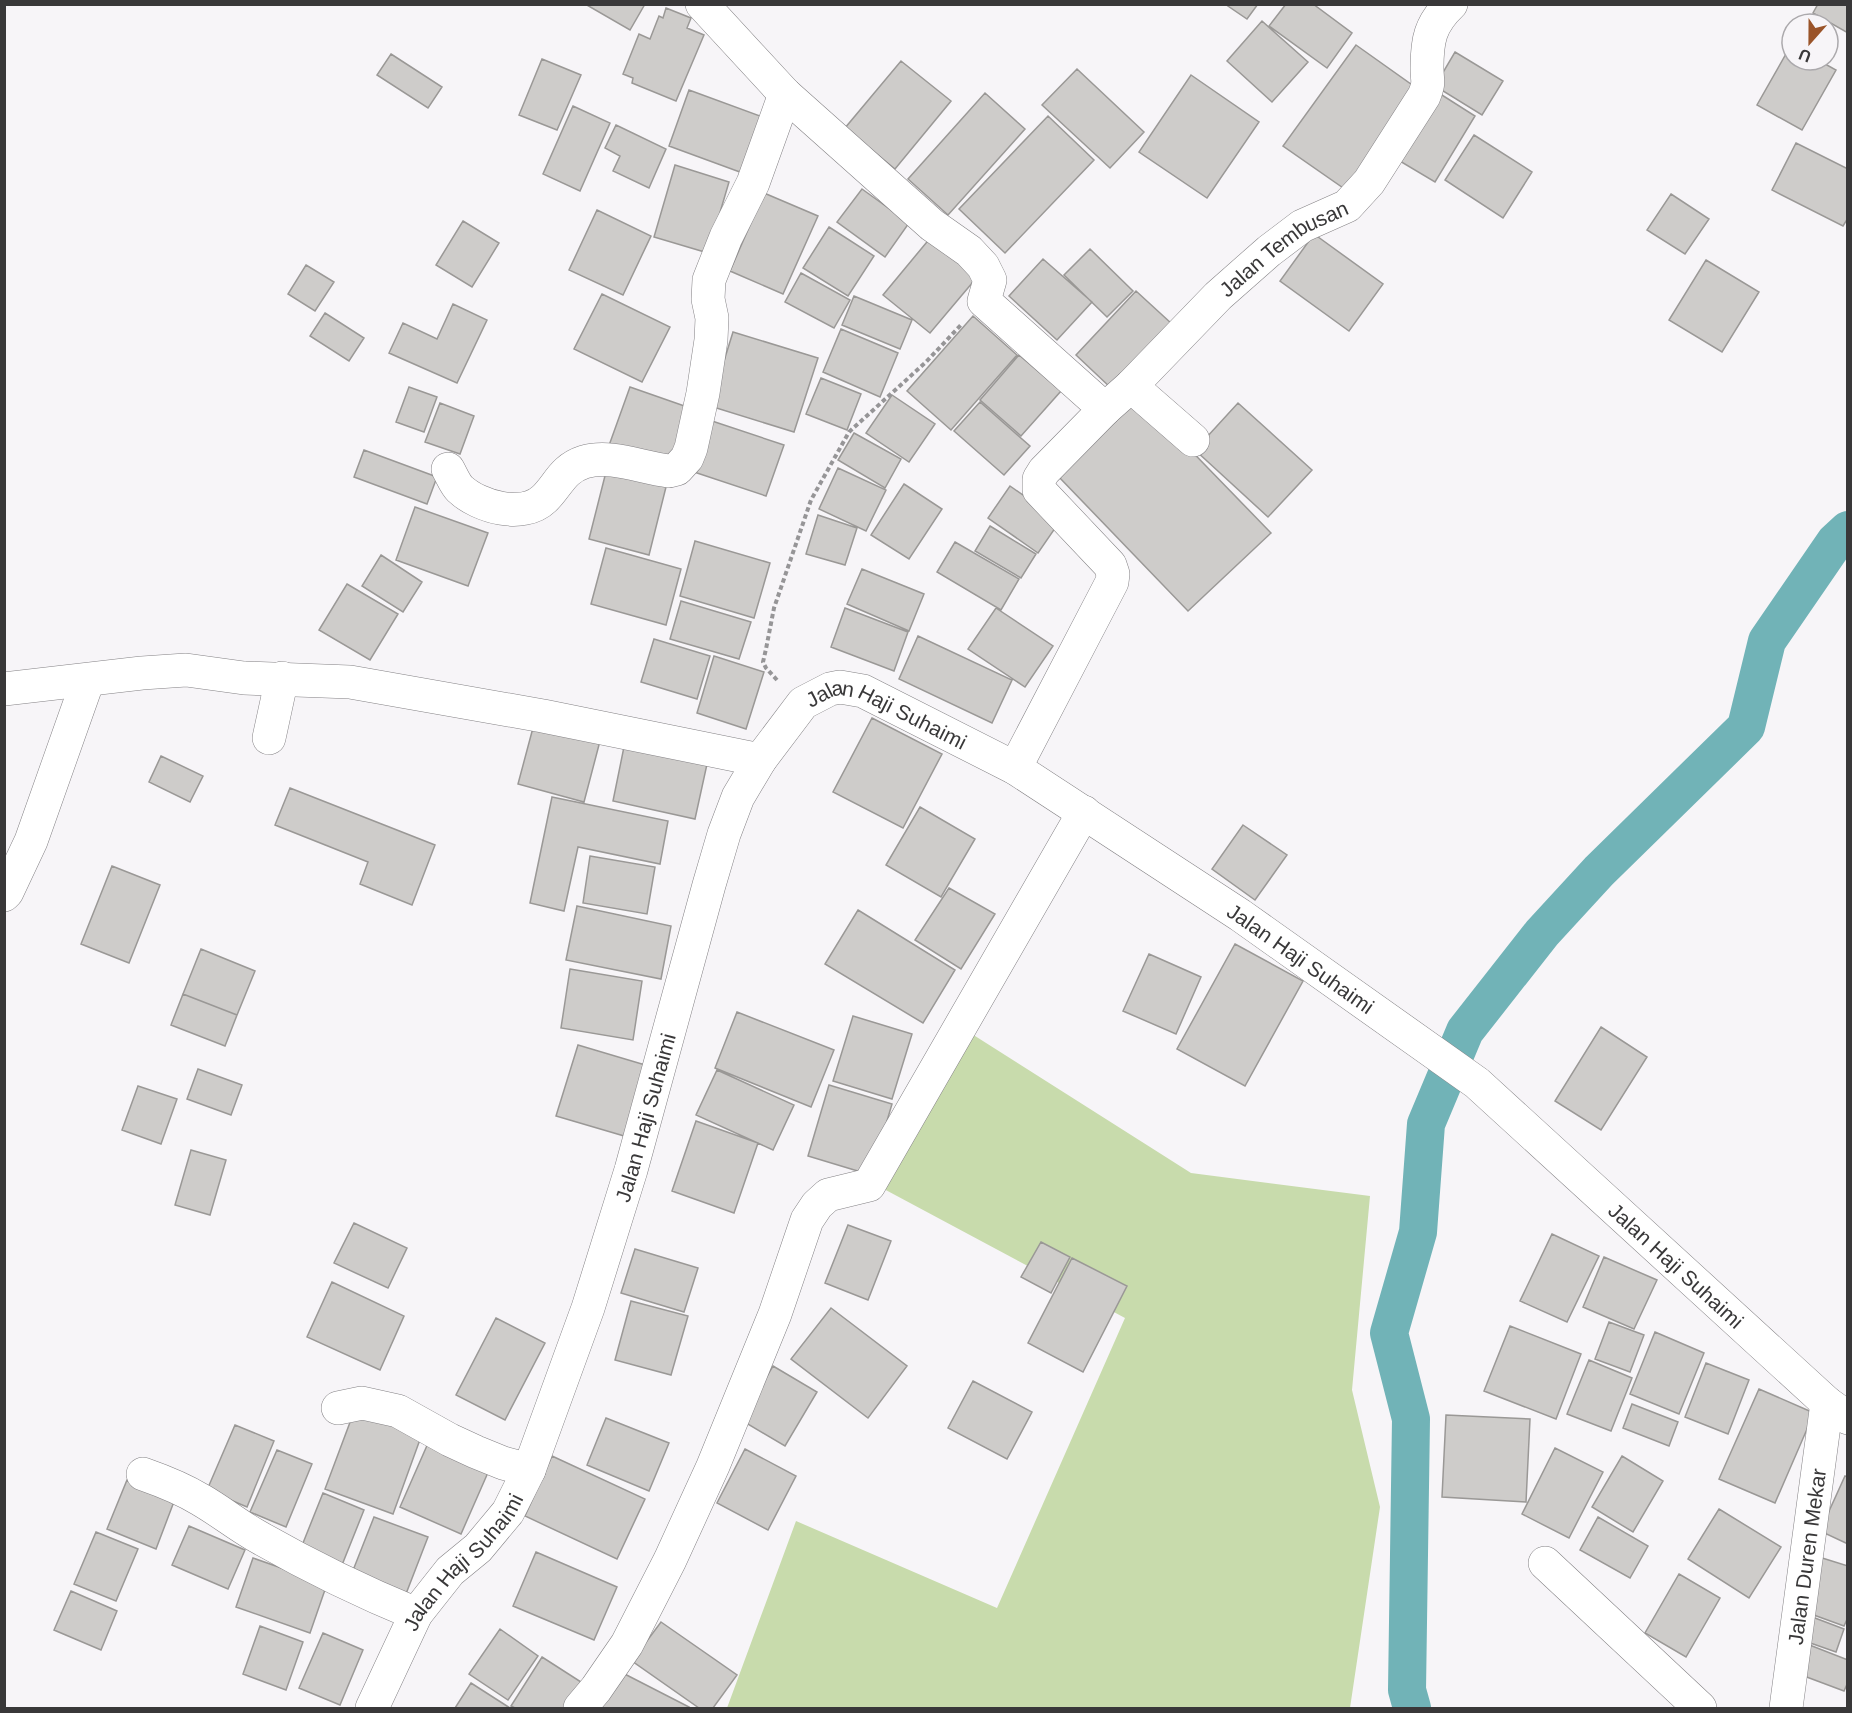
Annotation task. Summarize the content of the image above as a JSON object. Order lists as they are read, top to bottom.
{
  "streets": {
    "street": ["Jalan Tembusan", "Jalan Haji Suhaimi", "Jalan Duren Mekar"]
  },
  "crossings": [
    ["Jalan Tembusan", "Jalan Haji Suhaimi"],
    ["Jalan Haji Suhaimi", "Jalan Duren Mekar"]
  ],
  "north": "bottom"
}
